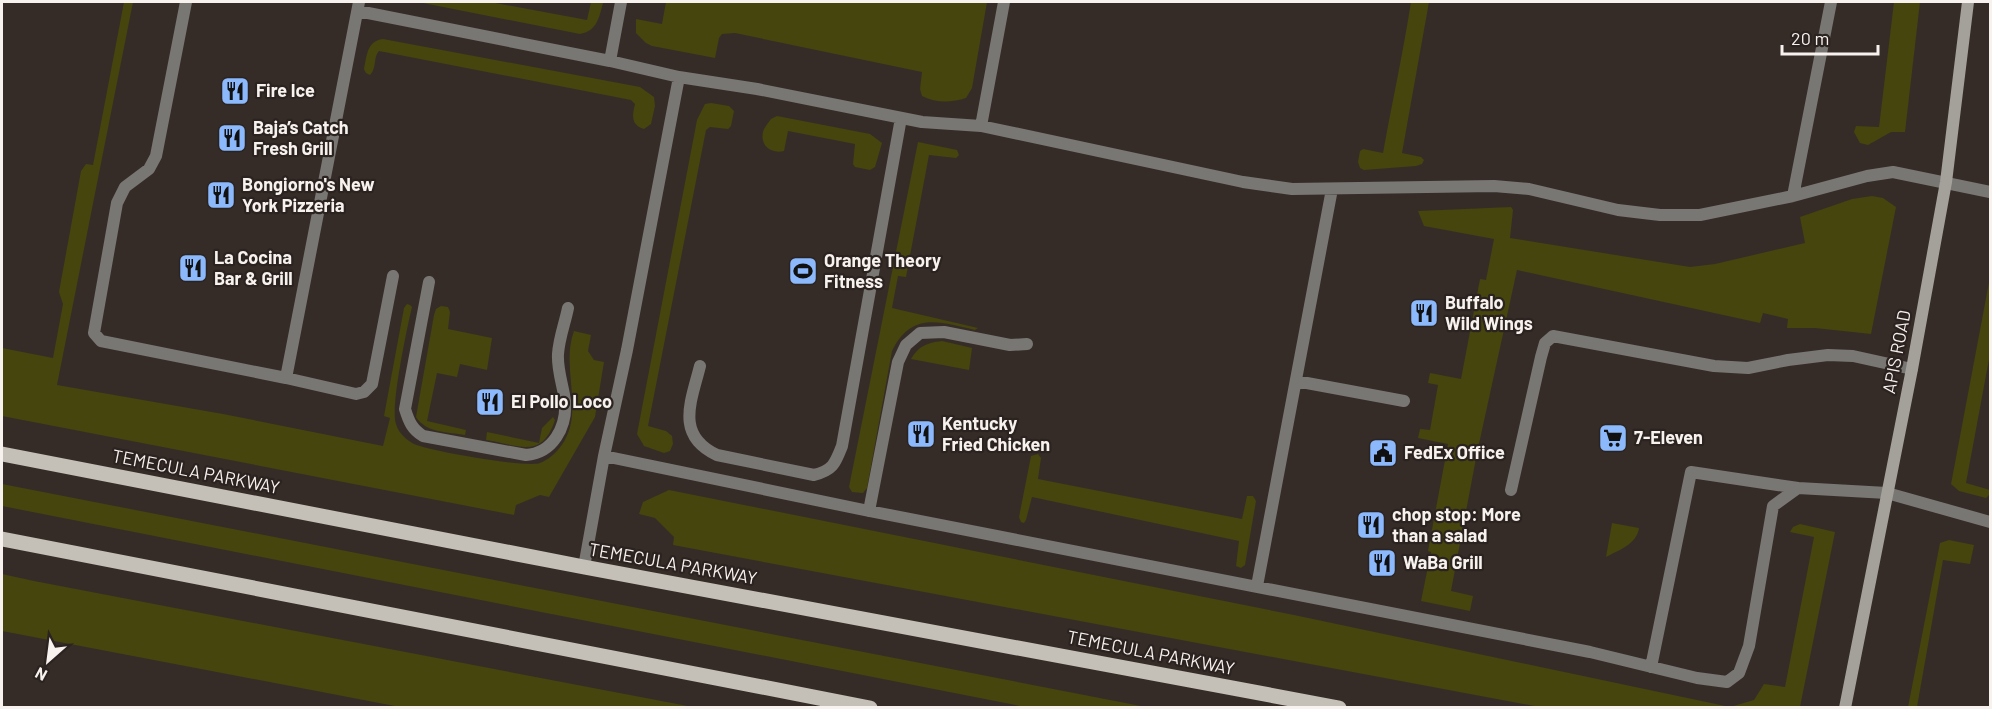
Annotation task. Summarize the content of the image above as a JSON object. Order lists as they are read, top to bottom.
{
  "streets": {
    "main road": ["APIS ROAD", "TEMECULA PARKWAY"]
  },
  "places": {
    "restaurant": [
      "Fire Ice",
      "Baja’s Catch Fresh Grill",
      "Bongiorno's New York Pizzeria",
      "La Cocina Bar & Grill",
      "Buffalo Wild Wings",
      "El Pollo Loco",
      "Kentucky Fried Chicken",
      "chop stop: More than a salad",
      "WaBa Grill"
    ],
    "sports": ["Orange Theory Fitness"],
    "supermarket": ["7-Eleven"],
    "public building": ["FedEx Office"]
  },
  "scale_bar": "20 m",
  "north": "bottom left"
}
